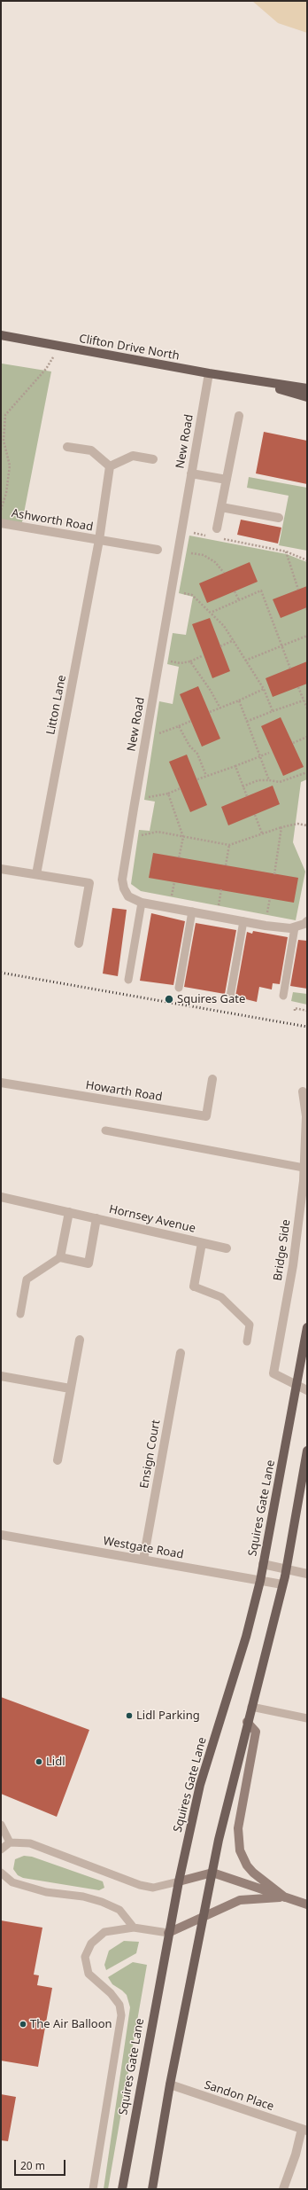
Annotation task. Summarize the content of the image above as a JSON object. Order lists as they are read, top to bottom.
{
  "streets": {
    "main road": ["Clifton Drive North", "Squires Gate Lane"],
    "street": [
      "New Road",
      "Ashworth Road",
      "Litton Lane",
      "Howarth Road",
      "Hornsey Avenue",
      "Bridge Side",
      "Ensign Court",
      "Westgate Road",
      "Sandon Place"
    ]
  },
  "crossings": [
    ["Clifton Drive North", "New Road"],
    ["Ashworth Road", "Litton Lane"],
    ["Bridge Side", "Squires Gate Lane"],
    ["Ensign Court", "Westgate Road"],
    ["Squires Gate Lane", "Westgate Road"]
  ],
  "places": [
    "Squires Gate",
    "Lidl Parking",
    "Lidl",
    "The Air Balloon"
  ],
  "scale_bar": "20 m"
}
